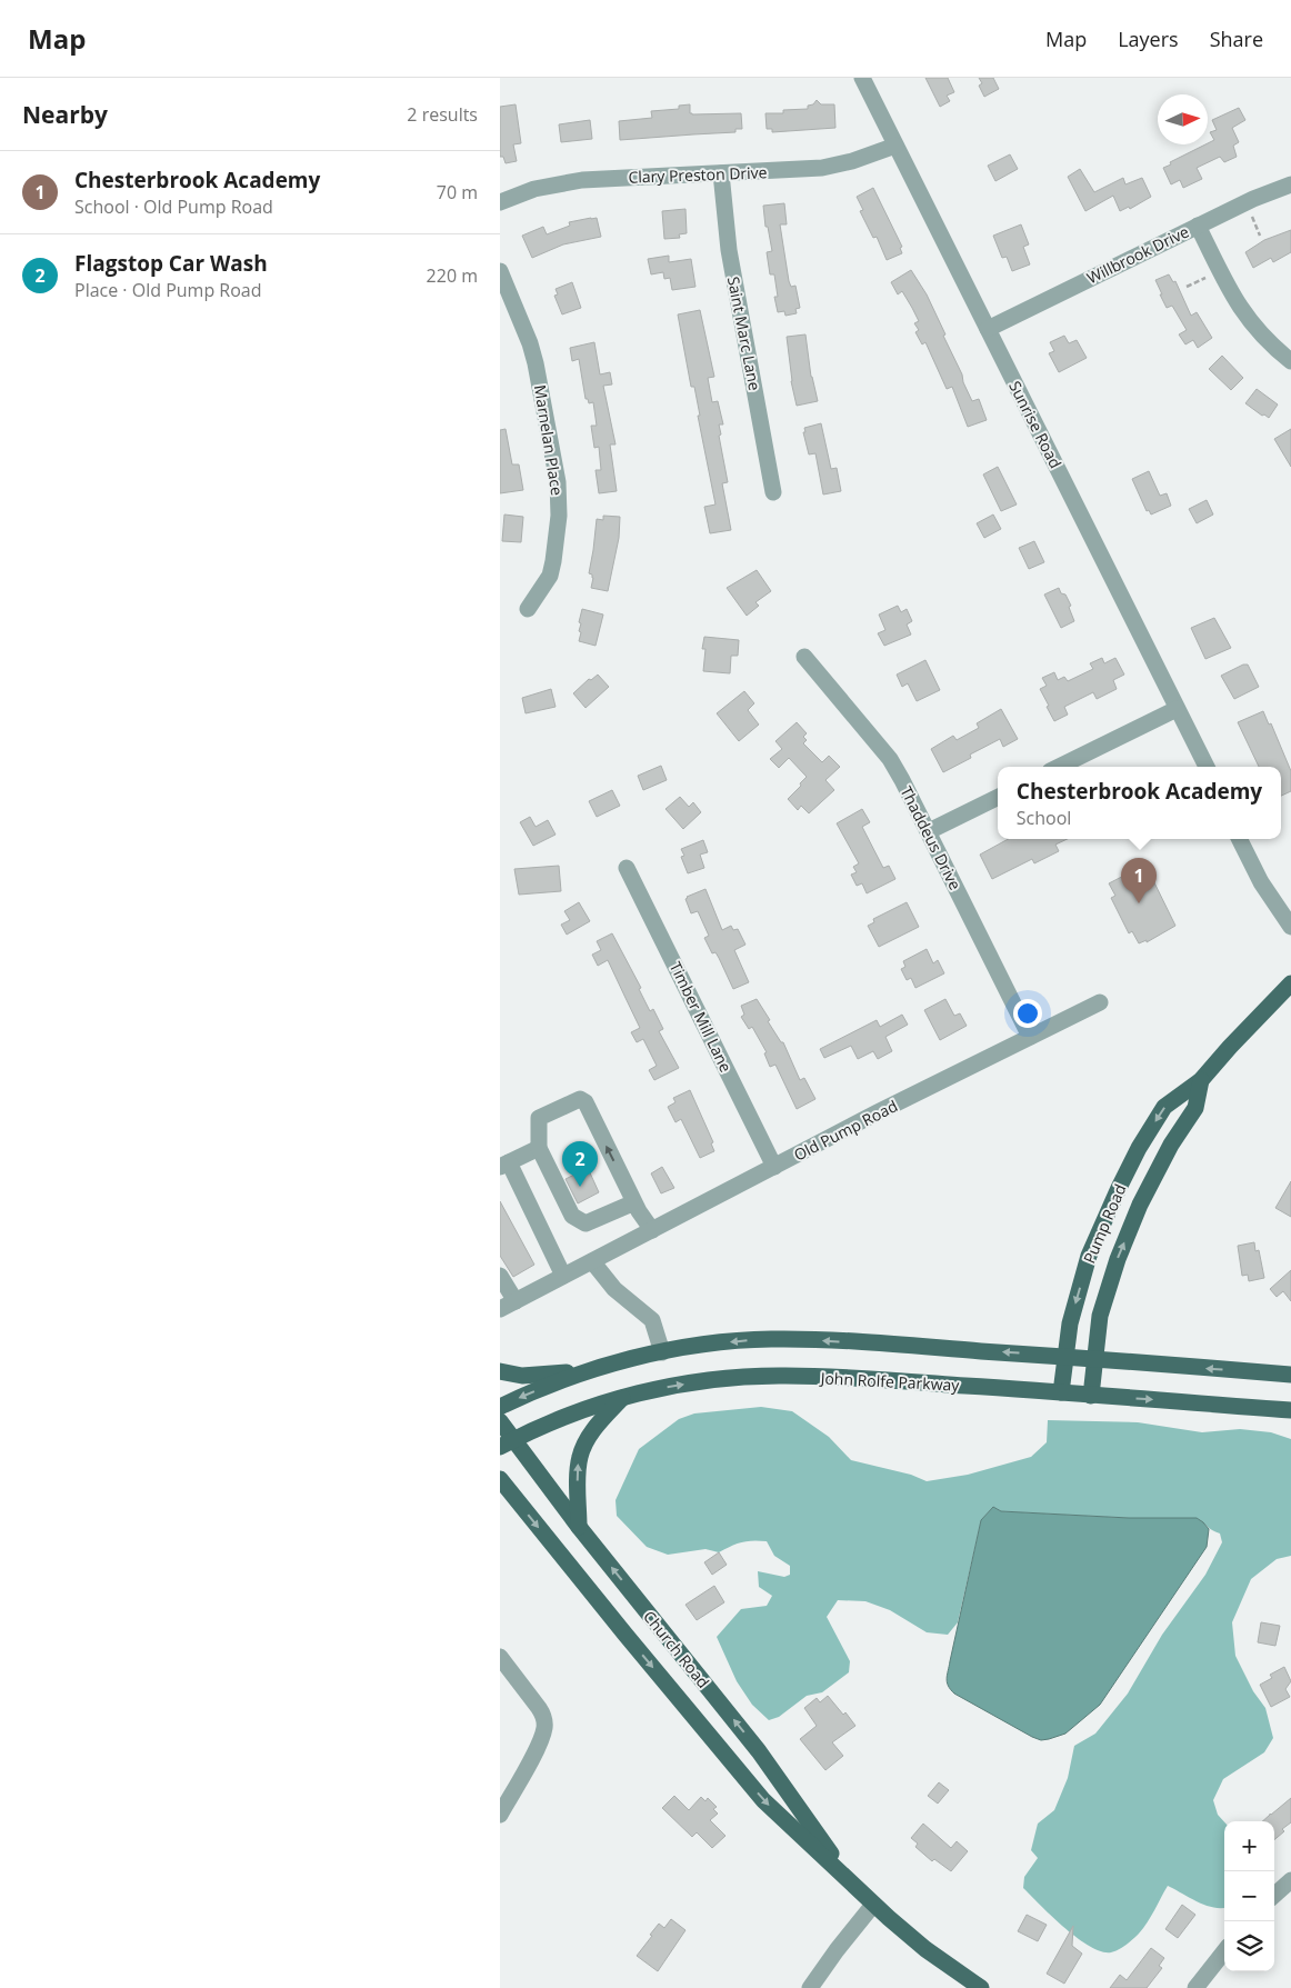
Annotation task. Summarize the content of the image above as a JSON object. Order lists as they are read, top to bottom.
{
  "streets": {
    "main road": ["Pump Road", "John Rolfe Parkway", "Church Road"],
    "street": [
      "Clary Preston Drive",
      "Willbrook Drive",
      "Saint Marc Lane",
      "Sunrise Road",
      "Marnelan Place",
      "Thaddeus Drive",
      "Timber Mill Lane",
      "Old Pump Road"
    ]
  },
  "crossings": [
    ["Clary Preston Drive", "Saint Marc Lane"],
    ["Clary Preston Drive", "Sunrise Road"],
    ["Willbrook Drive", "Sunrise Road"],
    ["Thaddeus Drive", "Old Pump Road"],
    ["Timber Mill Lane", "Old Pump Road"],
    ["Pump Road", "John Rolfe Parkway"],
    ["John Rolfe Parkway", "Church Road"]
  ],
  "north": "right",
  "page": {
    "header": "Map",
    "nav": ["Map", "Layers", "Share"],
    "heading": ["Nearby", "2 results"],
    "list": [
      {
        "mark": "1",
        "name": "Chesterbrook Academy",
        "note": "School · Old Pump Road",
        "value": "70 m"
      },
      {
        "mark": "2",
        "name": "Flagstop Car Wash",
        "note": "Place · Old Pump Road",
        "value": "220 m"
      }
    ],
    "popup": ["Chesterbrook Academy", "School"],
    "pins": ["1", "2"],
    "map_buttons": ["+", "−"]
  }
}
